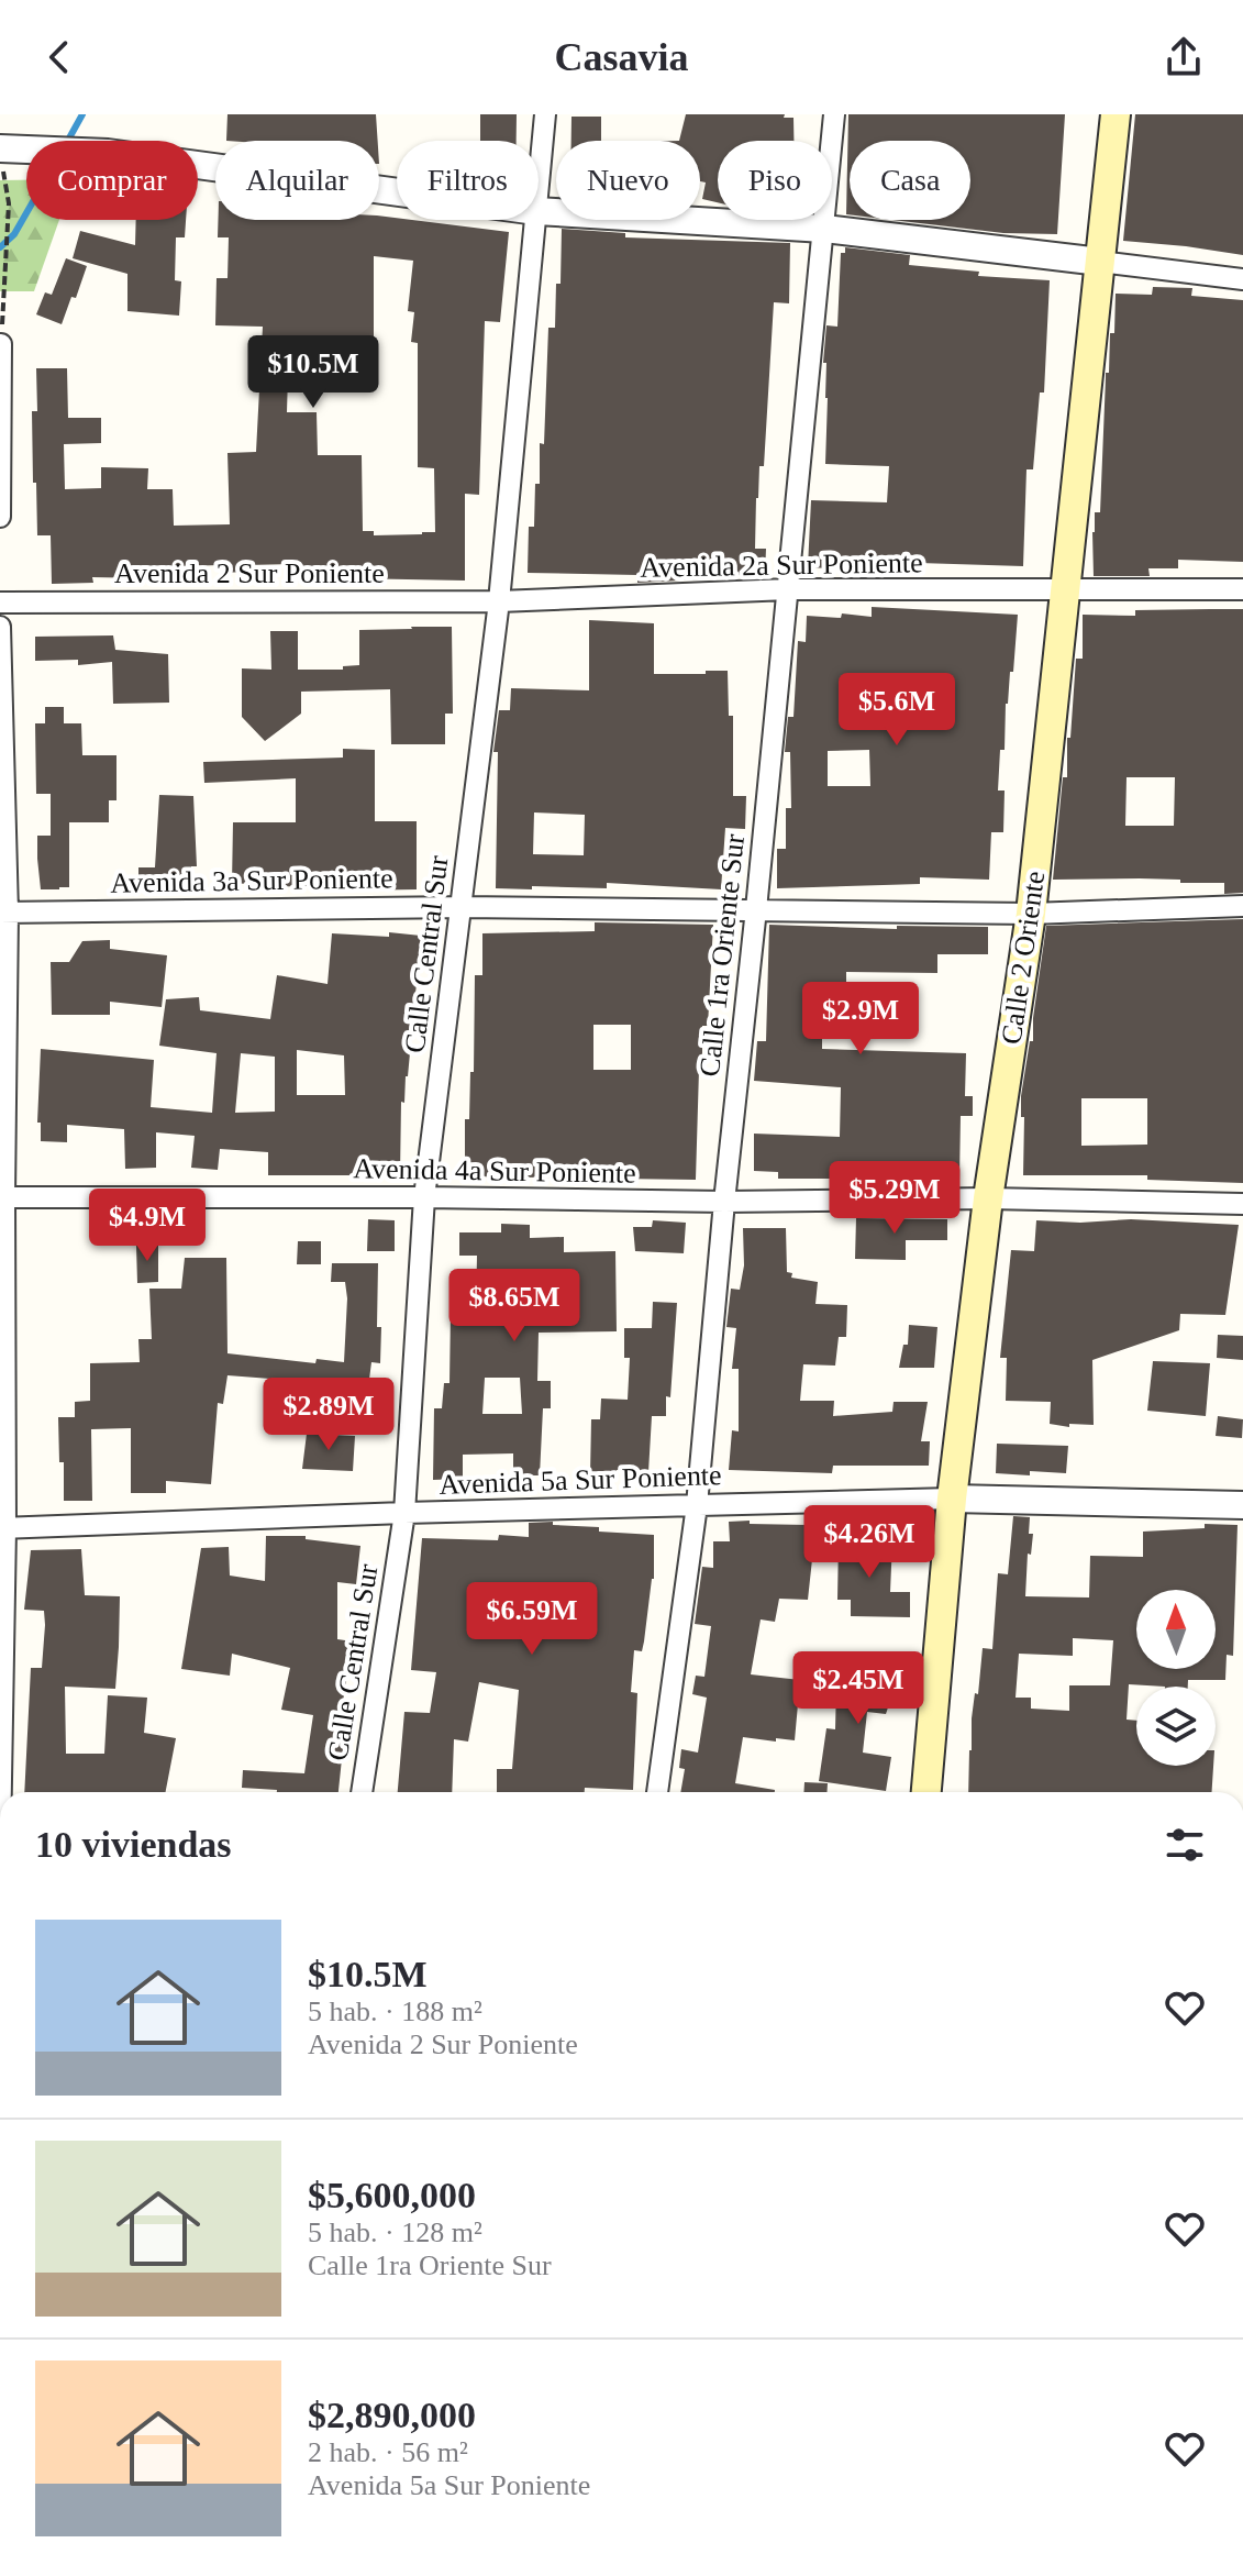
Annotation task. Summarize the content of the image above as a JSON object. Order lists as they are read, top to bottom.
{
  "streets": {
    "main road": ["Calle 2 Oriente"],
    "street": [
      "Avenida 2a Sur Poniente",
      "Avenida 2 Sur Poniente",
      "Avenida 3a Sur Poniente",
      "Calle Central Sur",
      "Calle 1ra Oriente Sur",
      "Avenida 4a Sur Poniente",
      "Avenida 5a Sur Poniente"
    ]
  },
  "crossings": [
    ["Avenida 2a Sur Poniente", "Avenida 2 Sur Poniente"],
    ["Avenida 2a Sur Poniente", "Calle Central Sur"],
    ["Avenida 2a Sur Poniente", "Calle 1ra Oriente Sur"],
    ["Avenida 2a Sur Poniente", "Calle 2 Oriente"],
    ["Avenida 2 Sur Poniente", "Calle Central Sur"],
    ["Avenida 3a Sur Poniente", "Calle Central Sur"],
    ["Avenida 3a Sur Poniente", "Calle 1ra Oriente Sur"],
    ["Avenida 3a Sur Poniente", "Calle 2 Oriente"],
    ["Calle Central Sur", "Avenida 4a Sur Poniente"],
    ["Calle Central Sur", "Avenida 5a Sur Poniente"],
    ["Calle 1ra Oriente Sur", "Avenida 4a Sur Poniente"],
    ["Calle 1ra Oriente Sur", "Avenida 5a Sur Poniente"],
    ["Calle 2 Oriente", "Avenida 4a Sur Poniente"],
    ["Calle 2 Oriente", "Avenida 5a Sur Poniente"]
  ],
  "north": "top",
  "page": {
    "header": "Casavia",
    "chip": [
      "Comprar",
      "Alquilar",
      "Filtros",
      "Nuevo",
      "Piso",
      "Casa"
    ],
    "price": [
      "$10.5M",
      "$5.6M",
      "$2.9M",
      "$5.29M",
      "$4.9M",
      "$8.65M",
      "$2.89M",
      "$4.26M",
      "$6.59M",
      "$2.45M"
    ],
    "heading": "10 viviendas",
    "list": [
      {
        "name": "$10.5M",
        "note": "5 hab. · 188 m² · Avenida 2 Sur Poniente"
      },
      {
        "name": "$5,600,000",
        "note": "5 hab. · 128 m² · Calle 1ra Oriente Sur"
      },
      {
        "name": "$2,890,000",
        "note": "2 hab. · 56 m² · Avenida 5a Sur Poniente"
      }
    ]
  }
}
